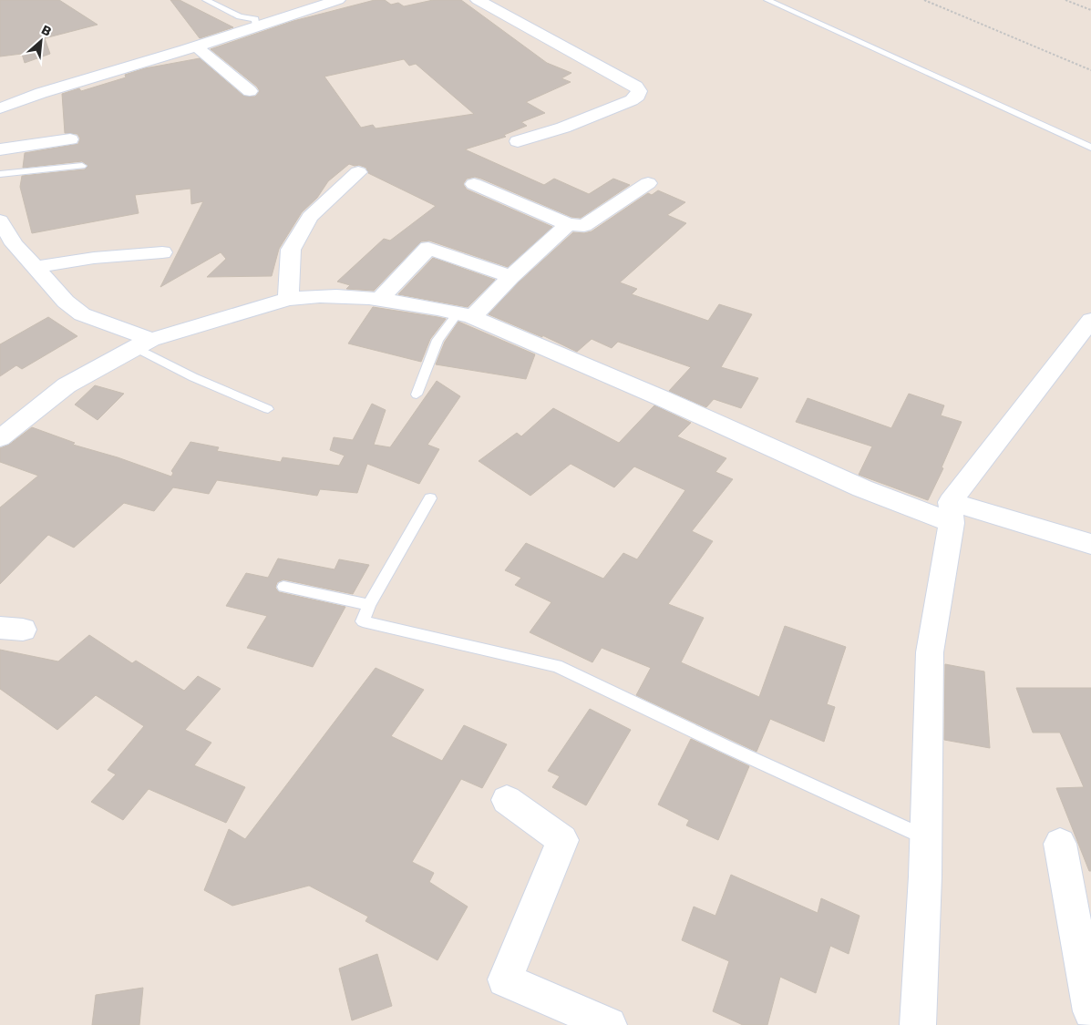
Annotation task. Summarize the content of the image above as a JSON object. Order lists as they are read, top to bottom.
{
  "north": "top right"
}
